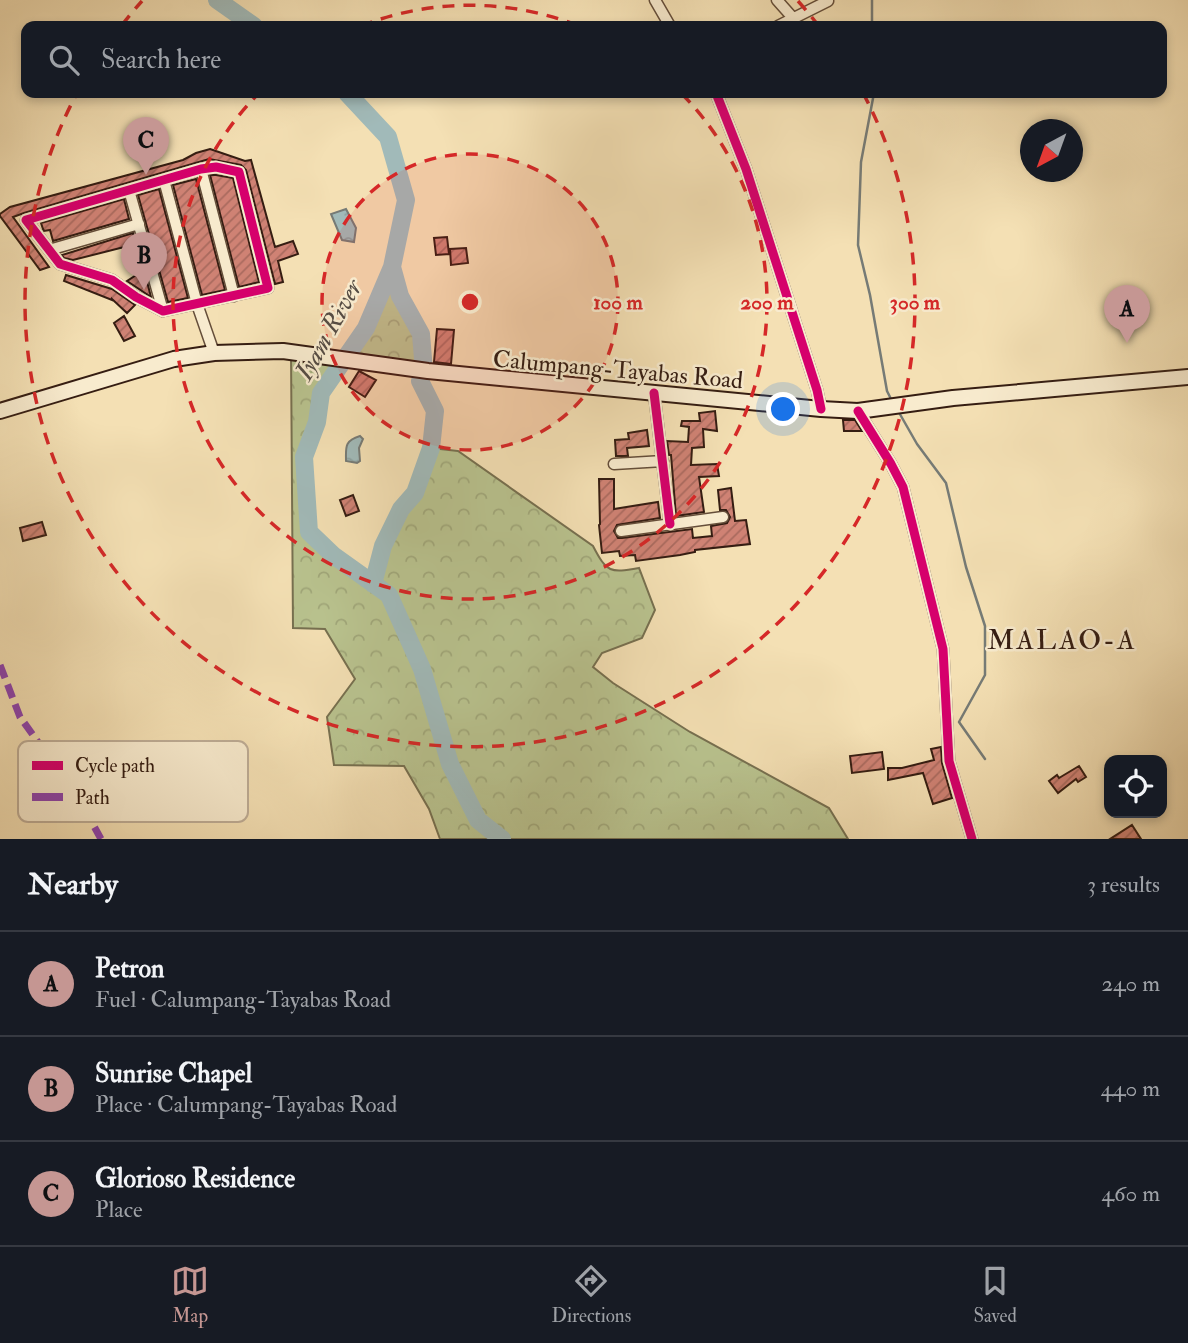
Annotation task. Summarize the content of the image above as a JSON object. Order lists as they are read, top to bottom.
{
  "streets": {
    "main road": ["Calumpang-Tayabas Road"]
  },
  "districts": ["MALAO-A"],
  "water": ["Iyam River"],
  "legend": ["Cycle path", "Path"],
  "north": "bottom left",
  "page": {
    "search": "Search here",
    "pins": ["C", "B", "A"],
    "heading": ["Nearby", "3 results"],
    "list": [
      {
        "mark": "A",
        "name": "Petron",
        "note": "Fuel · Calumpang-Tayabas Road",
        "value": "240 m"
      },
      {
        "mark": "B",
        "name": "Sunrise Chapel",
        "note": "Place · Calumpang-Tayabas Road",
        "value": "440 m"
      },
      {
        "mark": "C",
        "name": "Glorioso Residence",
        "note": "Place",
        "value": "460 m"
      }
    ],
    "nav": ["Map", "Directions", "Saved"]
  },
  "rings": ["100 m", "200 m", "300 m"]
}
